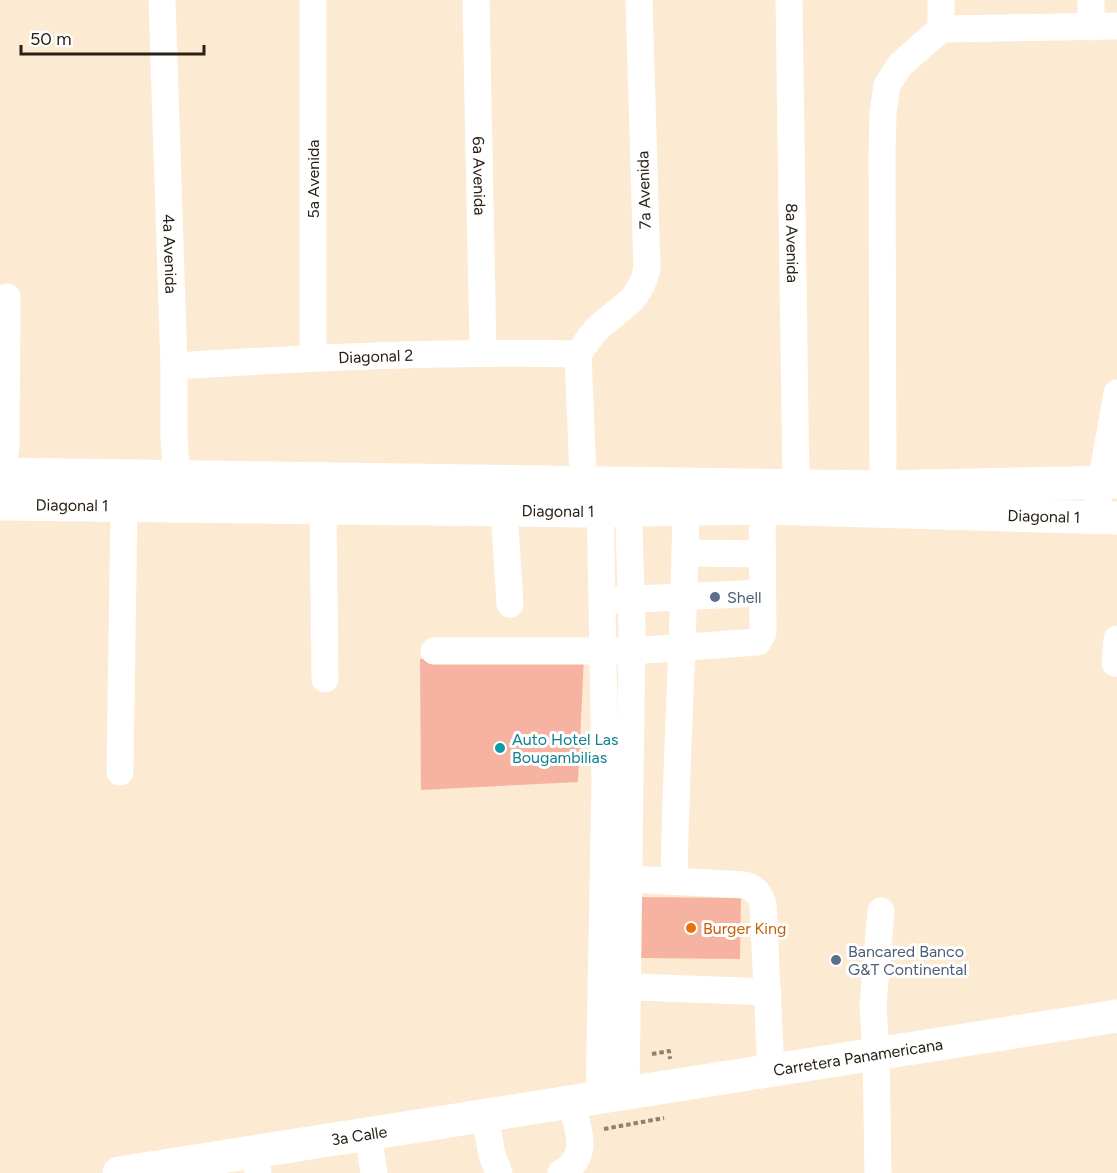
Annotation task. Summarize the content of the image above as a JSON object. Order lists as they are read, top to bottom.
{
  "streets": {
    "main road": ["Diagonal 1", "Carretera Panamericana", "3a Calle"],
    "street": [
      "6a Avenida",
      "5a Avenida",
      "7a Avenida",
      "8a Avenida",
      "4a Avenida",
      "Diagonal 2"
    ]
  },
  "crossings": [
    ["6a Avenida", "Diagonal 2"],
    ["5a Avenida", "Diagonal 2"],
    ["7a Avenida", "Diagonal 2"],
    ["8a Avenida", "Diagonal 1"],
    ["4a Avenida", "Diagonal 2"],
    ["4a Avenida", "Diagonal 1"],
    ["Carretera Panamericana", "3a Calle"]
  ],
  "places": [
    "Shell",
    "Auto Hotel Las Bougambilias",
    "Burger King",
    "Bancared Banco G&T Continental"
  ],
  "scale_bar": "50 m"
}
